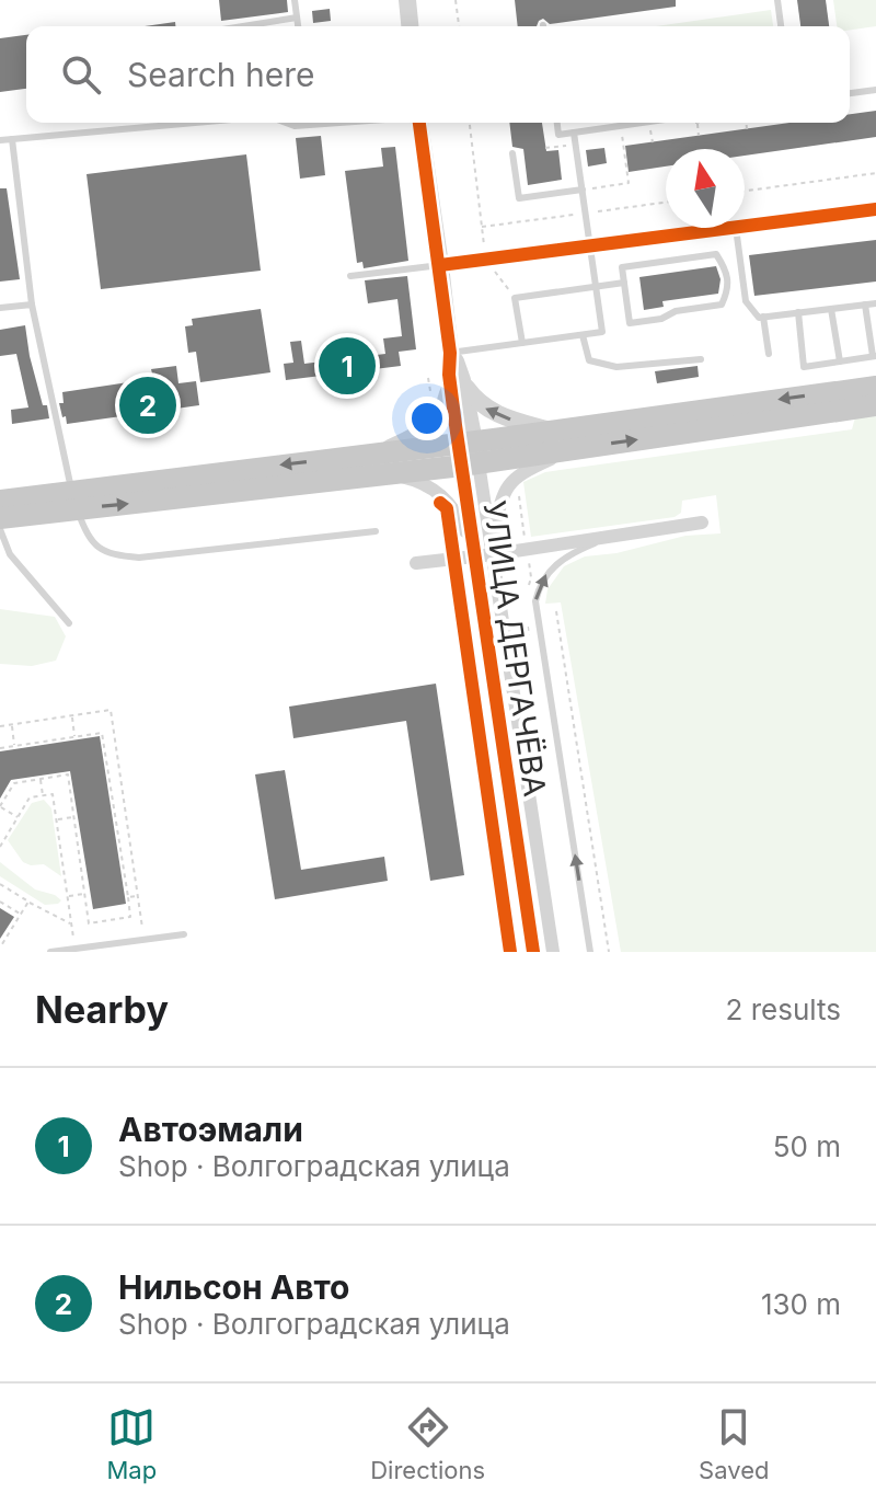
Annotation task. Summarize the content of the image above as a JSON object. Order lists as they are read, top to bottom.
{
  "streets": {
    "street": ["УЛИЦА ДЕРГАЧЁВА"]
  },
  "north": "top",
  "page": {
    "search": "Search here",
    "pins": ["1", "2"],
    "heading": ["Nearby", "2 results"],
    "list": [
      {
        "mark": "1",
        "name": "Автоэмали",
        "note": "Shop · Волгоградская улица",
        "value": "50 m"
      },
      {
        "mark": "2",
        "name": "Нильсон Авто",
        "note": "Shop · Волгоградская улица",
        "value": "130 m"
      }
    ],
    "nav": ["Map", "Directions", "Saved"]
  }
}
